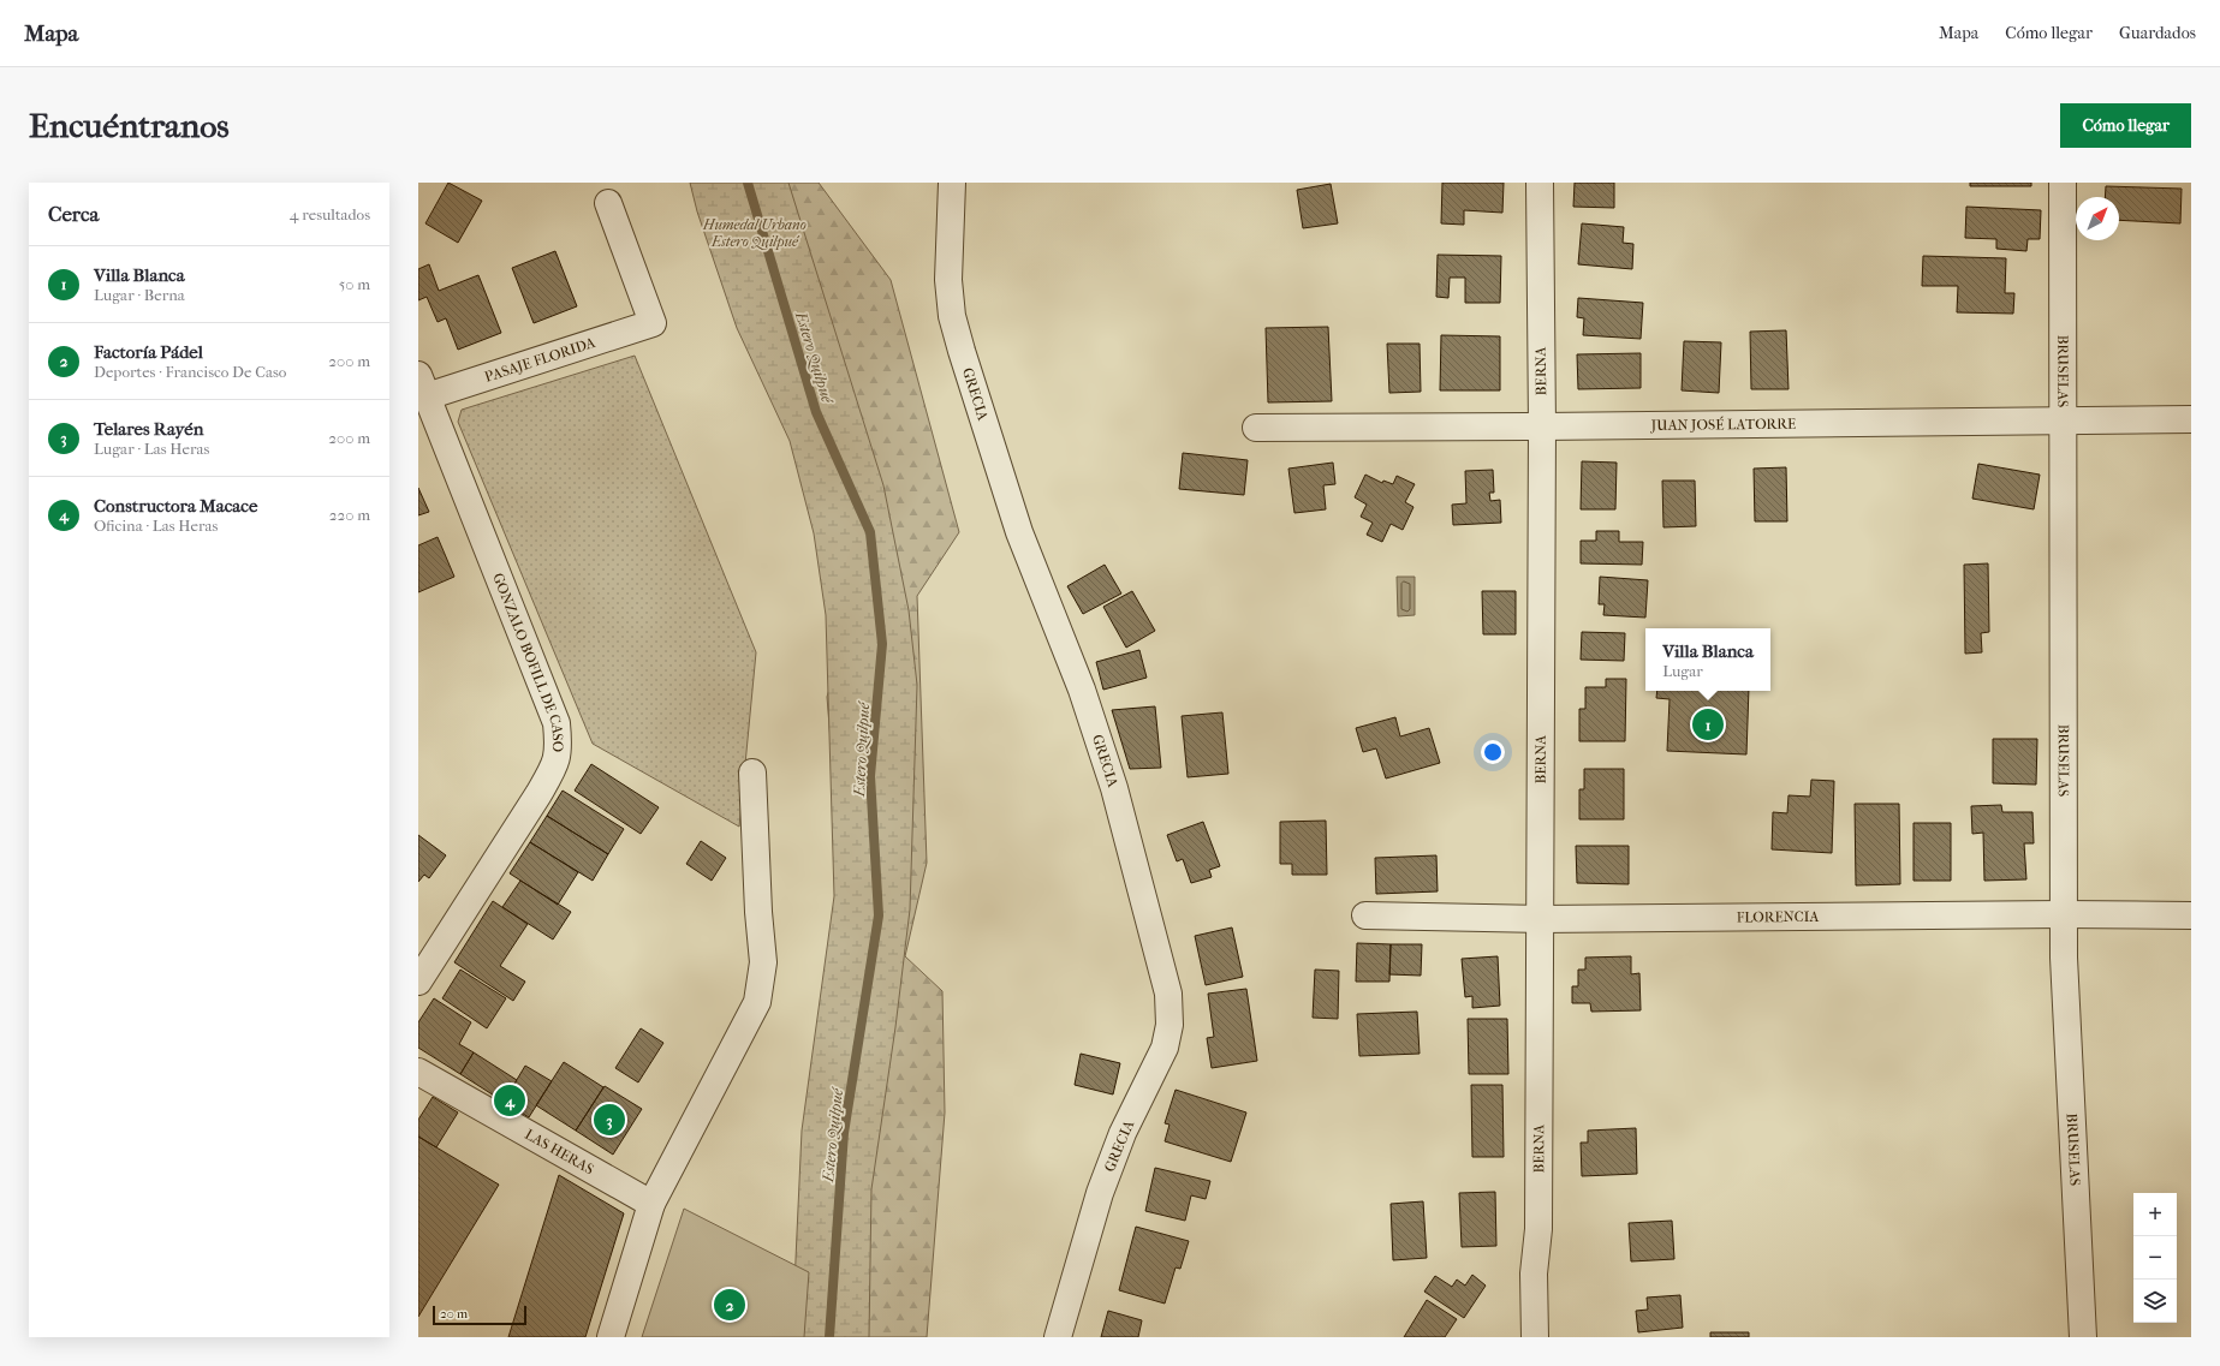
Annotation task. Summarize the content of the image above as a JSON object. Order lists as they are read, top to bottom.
{
  "streets": {
    "street": [
      "PASAJE FLORIDA",
      "BERNA",
      "BRUSELAS",
      "GRECIA",
      "JUAN JOSÉ LATORRE",
      "GONZALO BOFILL DE CASO",
      "FLORENCIA",
      "LAS HERAS"
    ]
  },
  "crossings": [
    ["PASAJE FLORIDA", "GONZALO BOFILL DE CASO"],
    ["BERNA", "JUAN JOSÉ LATORRE"],
    ["BERNA", "FLORENCIA"],
    ["BRUSELAS", "JUAN JOSÉ LATORRE"],
    ["BRUSELAS", "FLORENCIA"]
  ],
  "water": ["Estero Quilpué"],
  "parks": ["Humedal Urbano Estero Quilpué"],
  "scale_bar": "20 m",
  "north": "top right",
  "page": {
    "header": "Mapa",
    "nav": ["Mapa", "Cómo llegar", "Guardados"],
    "buttons": "Cómo llegar",
    "title": "Encuéntranos",
    "heading": ["Cerca", "4 resultados"],
    "list": [
      {
        "mark": "1",
        "name": "Villa Blanca",
        "note": "Lugar · Berna",
        "value": "50 m"
      },
      {
        "mark": "2",
        "name": "Factoría Pádel",
        "note": "Deportes · Francisco De Caso",
        "value": "200 m"
      },
      {
        "mark": "3",
        "name": "Telares Rayén",
        "note": "Lugar · Las Heras",
        "value": "200 m"
      },
      {
        "mark": "4",
        "name": "Constructora Macace",
        "note": "Oficina · Las Heras",
        "value": "220 m"
      }
    ],
    "popup": ["Villa Blanca", "Lugar"],
    "pins": [
      "1",
      "4",
      "3",
      "2"
    ],
    "map_buttons": ["+", "−"],
    "scale": "20 m"
  }
}
